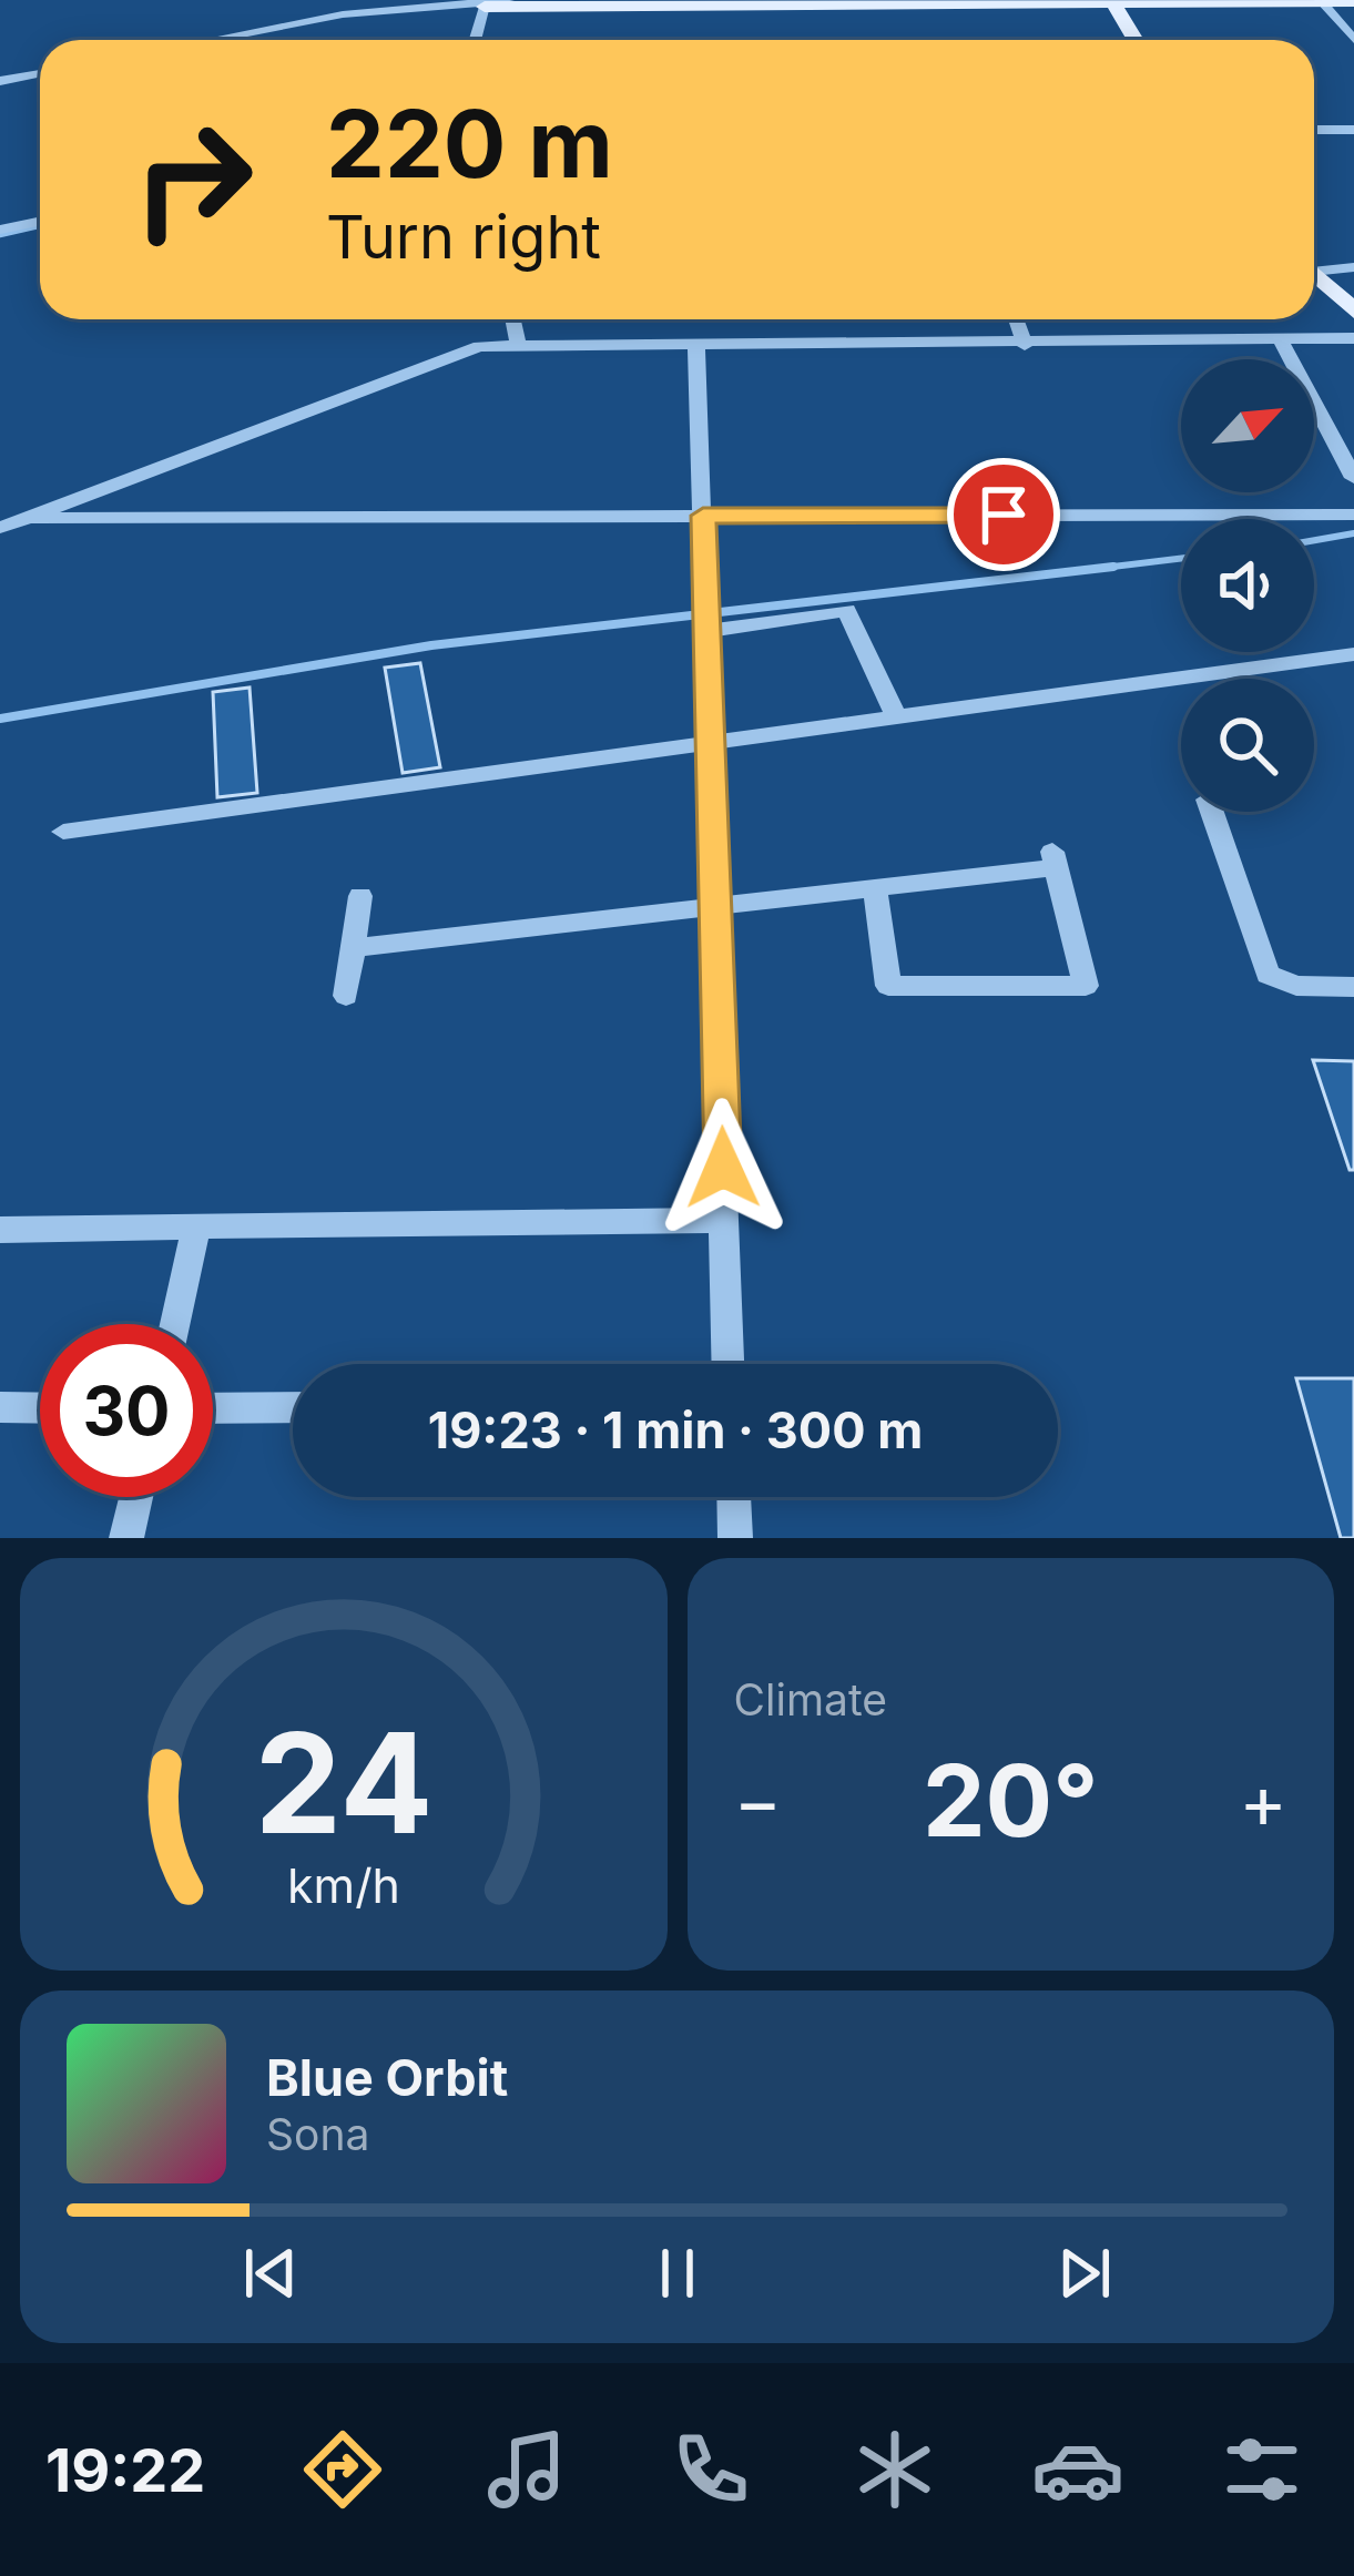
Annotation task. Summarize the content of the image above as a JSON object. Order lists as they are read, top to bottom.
{
  "north": "top right",
  "page": {
    "turn": ["220 m", "Turn right"],
    "limit": "30",
    "trip": "19:23 · 1 min · 300 m",
    "tile": "Climate",
    "heat": ["−", "20°", "+"],
    "song": ["Blue Orbit", "Sona"],
    "tabs": "19:22",
    "gauge": ["24", "km/h"]
  }
}
